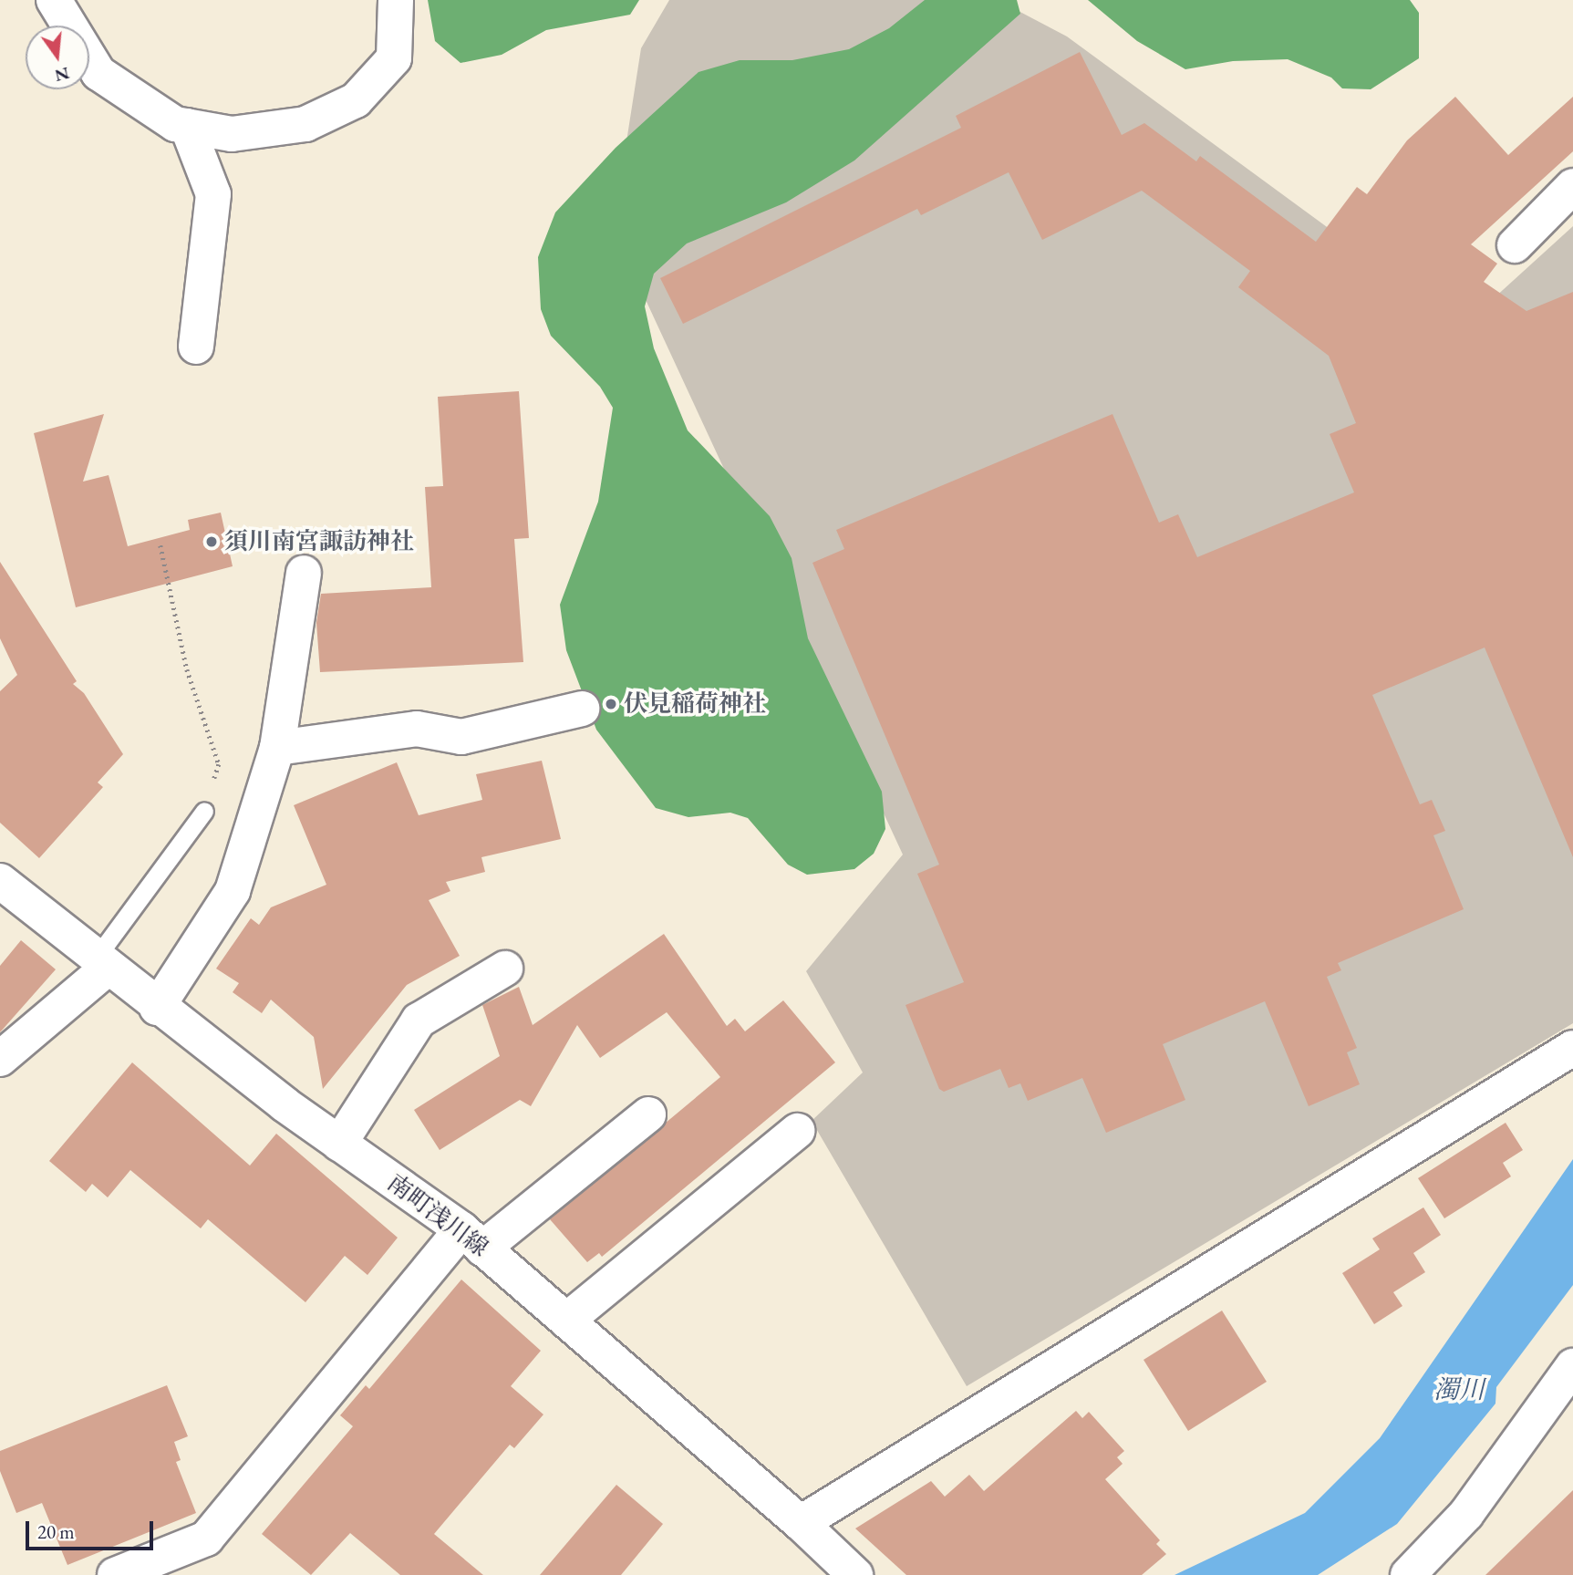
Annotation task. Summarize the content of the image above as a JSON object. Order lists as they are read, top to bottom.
{
  "streets": {
    "street": ["南町浅川線"]
  },
  "water": ["濁川"],
  "places": ["須川南宮諏訪神社", "伏見稲荷神社"],
  "scale_bar": "20 m",
  "north": "bottom"
}
